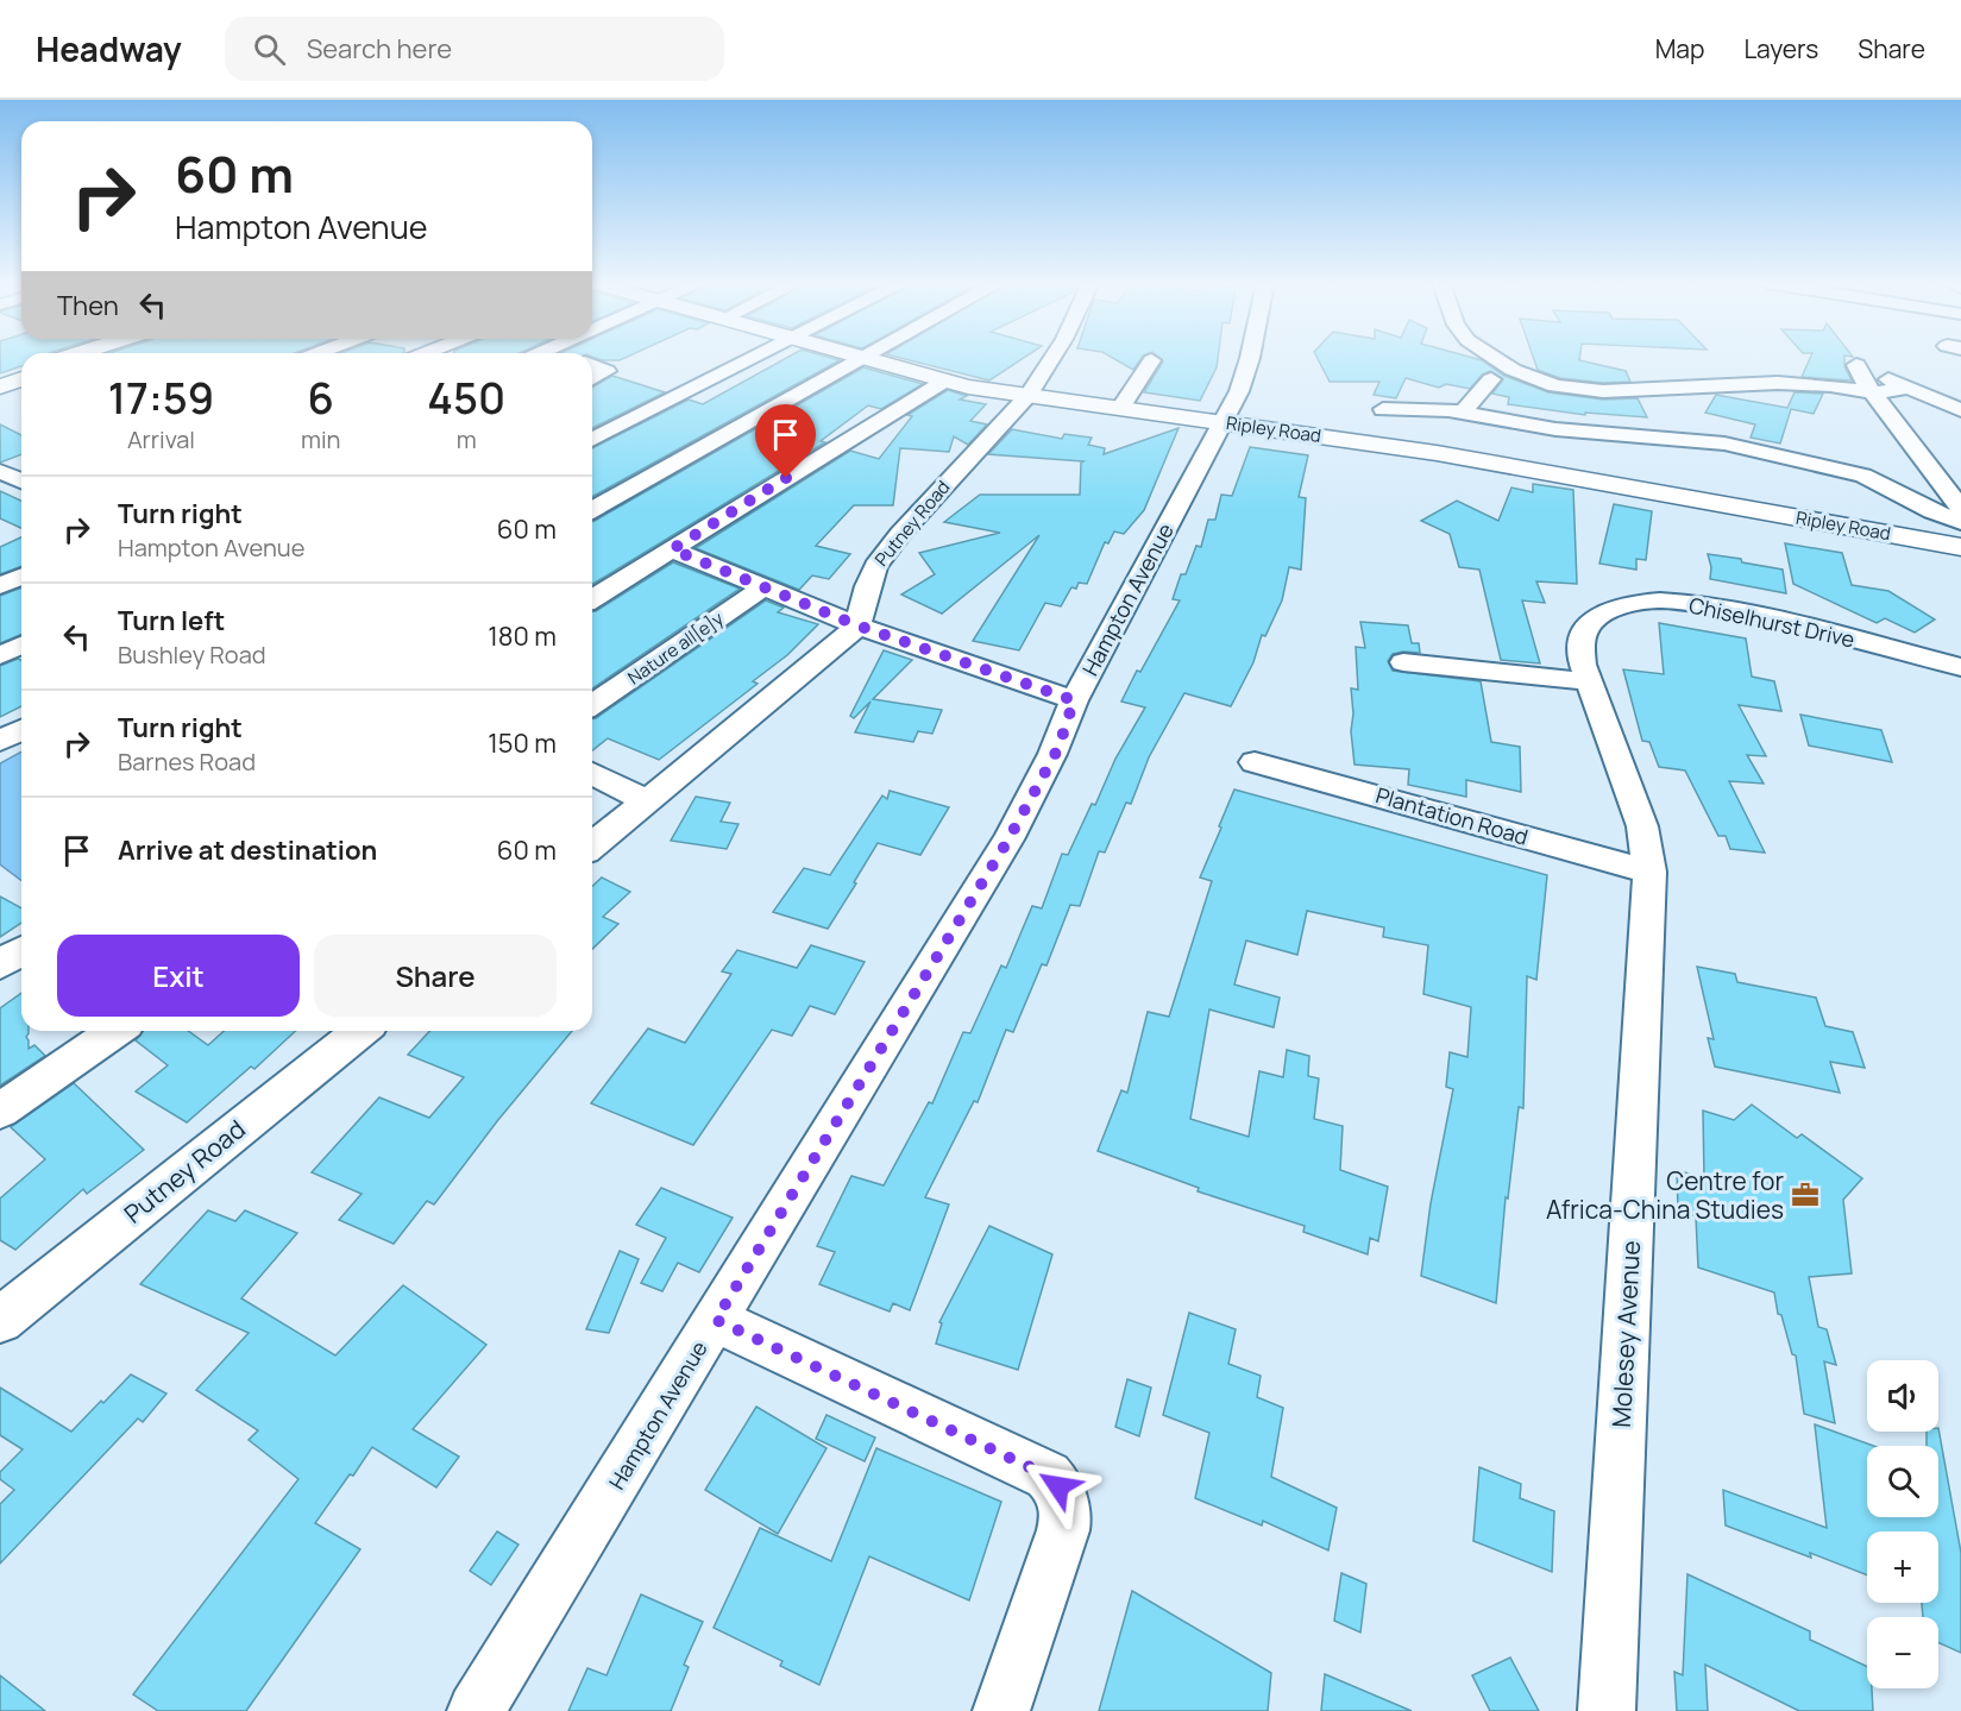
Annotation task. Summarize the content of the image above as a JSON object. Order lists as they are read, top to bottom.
{
  "streets": {
    "main road": ["Ripley Road"],
    "street": [
      "Putney Road",
      "Hampton Avenue",
      "Chiselhurst Drive",
      "Nature all[e]y",
      "Plantation Road",
      "Molesey Avenue"
    ]
  },
  "crossings": [
    ["Ripley Road", "Putney Road"],
    ["Ripley Road", "Hampton Avenue"],
    ["Chiselhurst Drive", "Plantation Road"],
    ["Chiselhurst Drive", "Molesey Avenue"],
    ["Plantation Road", "Molesey Avenue"]
  ],
  "places": {
    "office": ["Centre for Africa-China Studies"]
  },
  "page": {
    "header": "Headway",
    "search": "Search here",
    "nav": ["Map", "Layers", "Share"],
    "turn": ["60 m", "Hampton Avenue"],
    "then": "Then",
    "eta": [
      "17:59",
      "Arrival",
      "6",
      "min",
      "450",
      "m"
    ],
    "list": [
      {
        "name": "Turn right",
        "note": "Hampton Avenue",
        "value": "60 m"
      },
      {
        "name": "Turn left",
        "note": "Bushley Road",
        "value": "180 m"
      },
      {
        "name": "Turn right",
        "note": "Barnes Road",
        "value": "150 m"
      },
      {
        "name": "Arrive at destination",
        "value": "60 m"
      }
    ],
    "buttons": ["Exit", "Share"],
    "map_buttons": ["+", "−"]
  }
}
